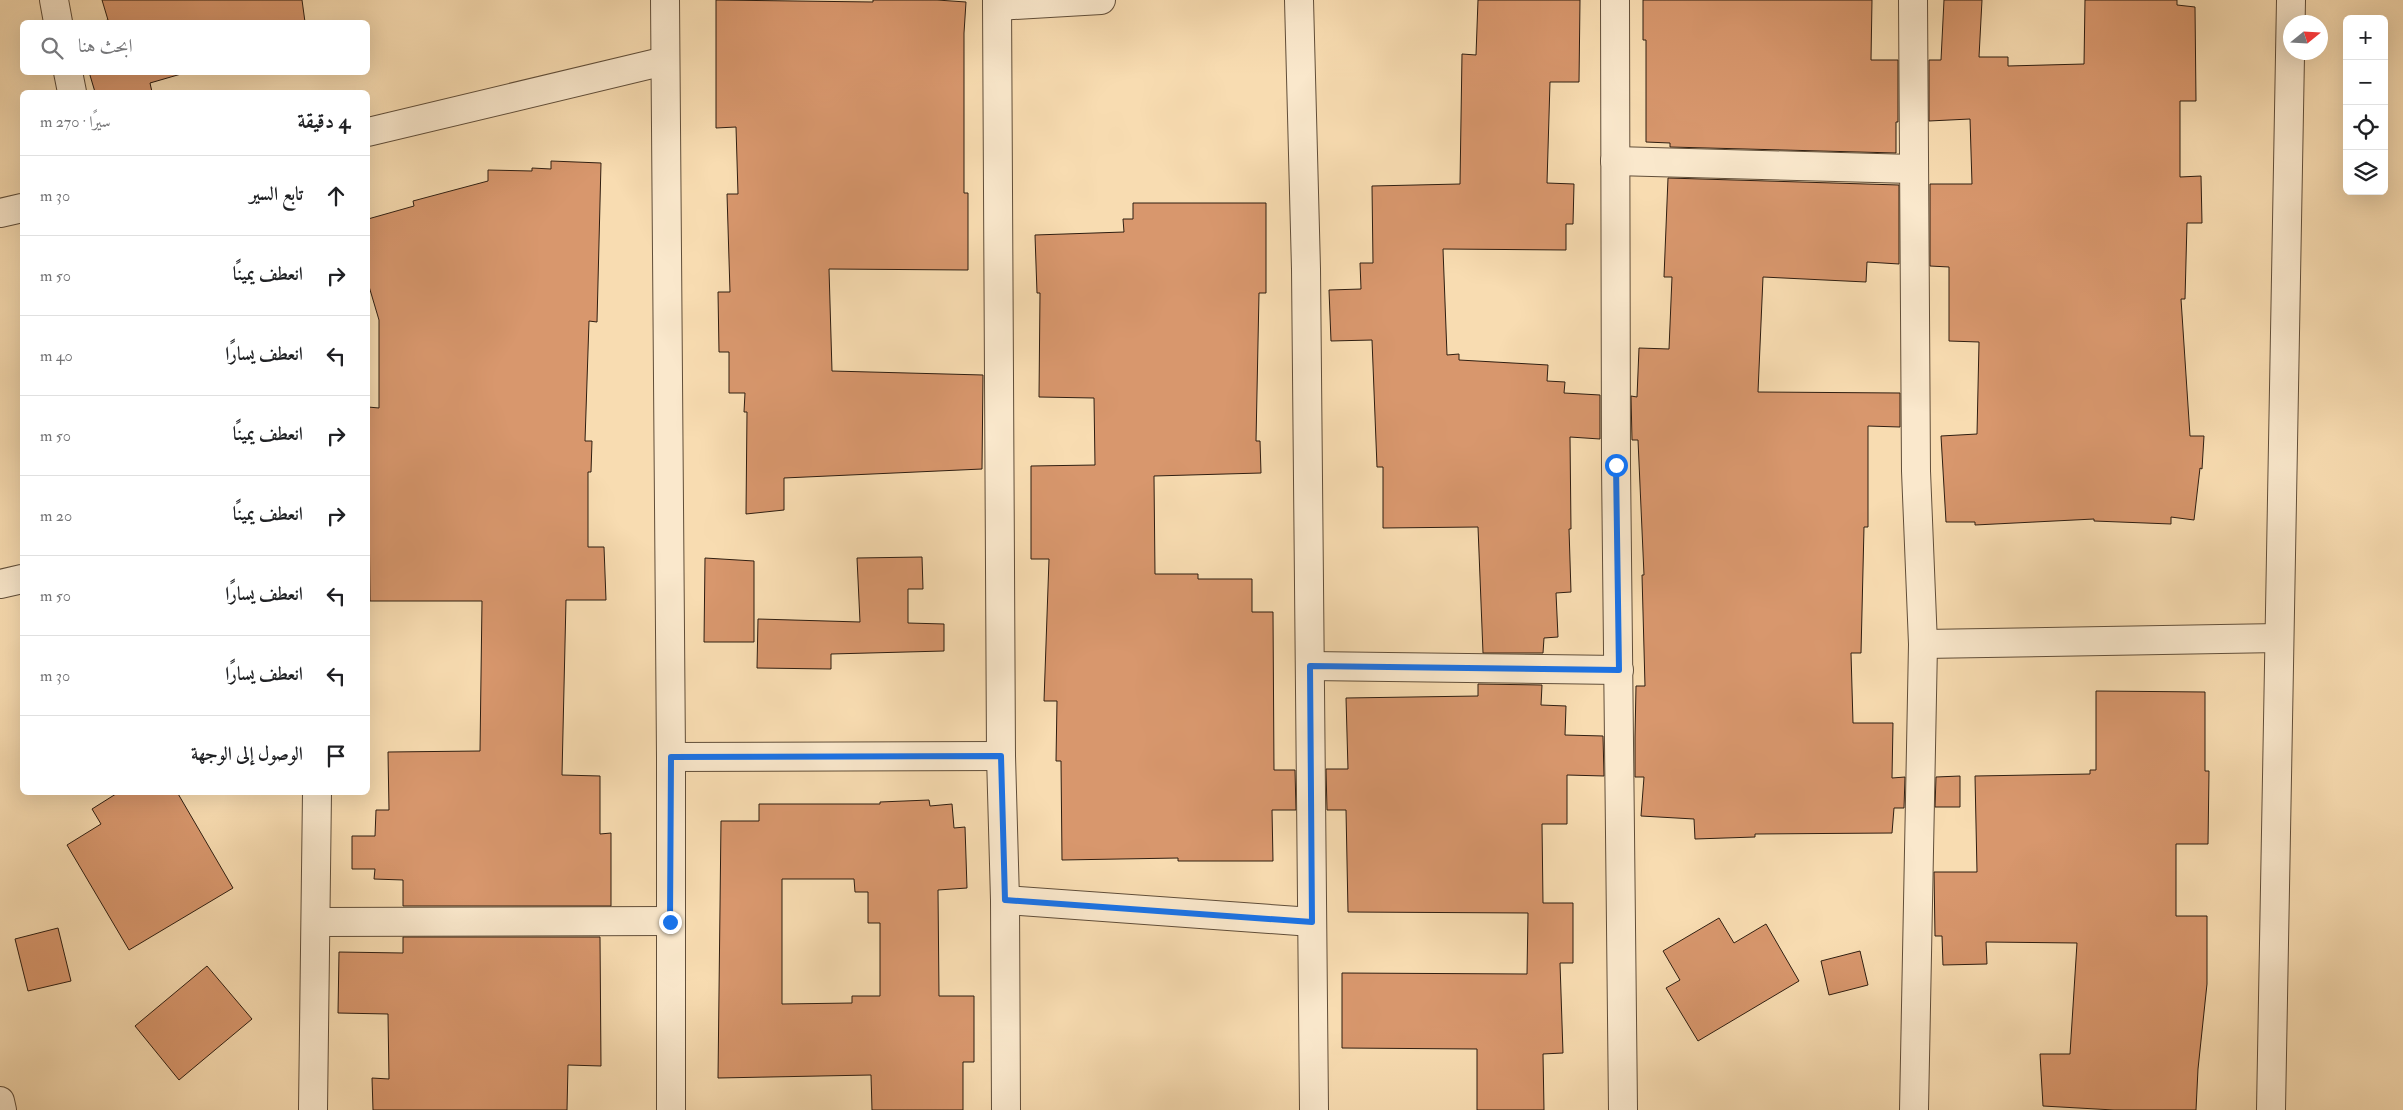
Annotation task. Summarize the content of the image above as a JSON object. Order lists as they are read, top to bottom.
{
  "north": "right",
  "page": {
    "map_buttons": ["+", "−"],
    "search": "ابحث هنا",
    "heading": ["4 دقيقة", "سيرًا · 270 m"],
    "list": [
      ["تابع السير", "30 m"],
      ["انعطف يمينًا", "50 m"],
      ["انعطف يسارًا", "40 m"],
      ["انعطف يمينًا", "50 m"],
      ["انعطف يمينًا", "20 m"],
      ["انعطف يسارًا", "50 m"],
      ["انعطف يسارًا", "30 m"],
      "الوصول إلى الوجهة"
    ]
  }
}
